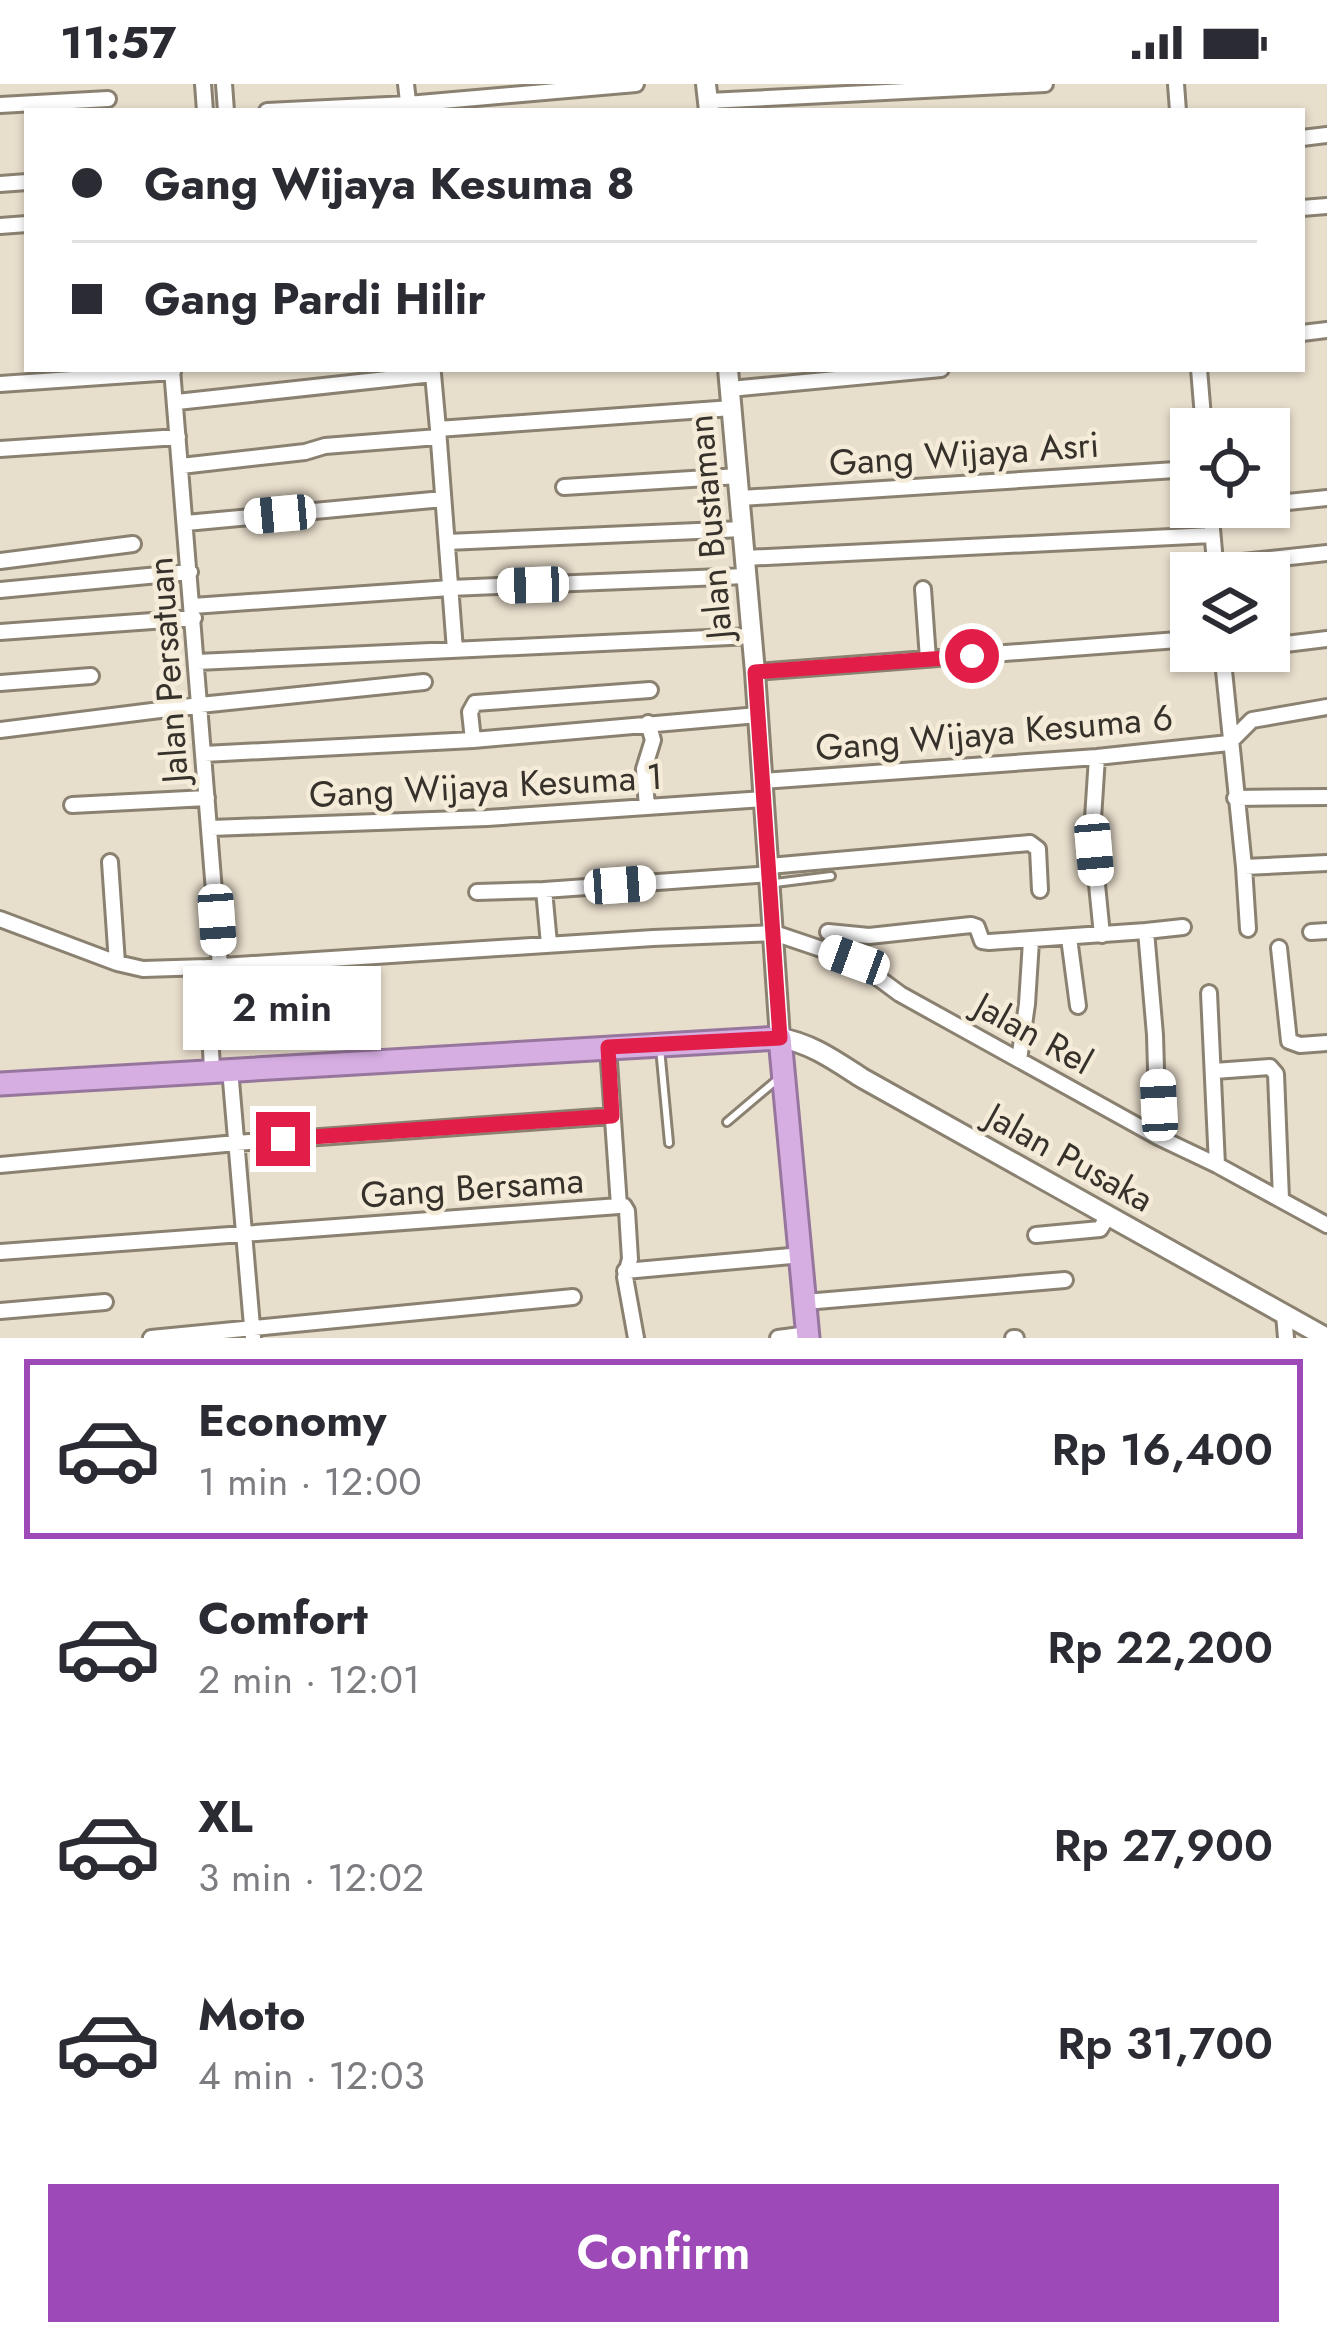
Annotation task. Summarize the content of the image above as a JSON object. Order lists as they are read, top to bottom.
{
  "streets": {
    "main road": ["Jalan Bustaman", "Jalan Pusaka"],
    "street": [
      "Gang Wijaya Asri",
      "Jalan Persatuan",
      "Gang Wijaya Kesuma 6",
      "Gang Wijaya Kesuma 1",
      "Jalan Rel",
      "Gang Bersama"
    ]
  },
  "crossings": [
    ["Gang Wijaya Asri", "Jalan Bustaman"],
    ["Jalan Bustaman", "Gang Wijaya Kesuma 6"],
    ["Jalan Bustaman", "Gang Wijaya Kesuma 1"],
    ["Jalan Bustaman", "Jalan Rel"],
    ["Jalan Bustaman", "Jalan Pusaka"],
    ["Jalan Persatuan", "Gang Wijaya Kesuma 1"],
    ["Jalan Persatuan", "Gang Bersama"],
    ["Gang Wijaya Kesuma 6", "Gang Wijaya Kesuma 1"]
  ],
  "page": {
    "status": "11:57",
    "banner": ["Gang Wijaya Kesuma 8", "Gang Pardi Hilir"],
    "bubble": "2 min",
    "list": [
      {
        "name": "Economy",
        "note": "1 min · 12:00",
        "value": "Rp 16,400"
      },
      {
        "name": "Comfort",
        "note": "2 min · 12:01",
        "value": "Rp 22,200"
      },
      {
        "name": "XL",
        "note": "3 min · 12:02",
        "value": "Rp 27,900"
      },
      {
        "name": "Moto",
        "note": "4 min · 12:03",
        "value": "Rp 31,700"
      }
    ],
    "buttons": "Confirm"
  }
}
